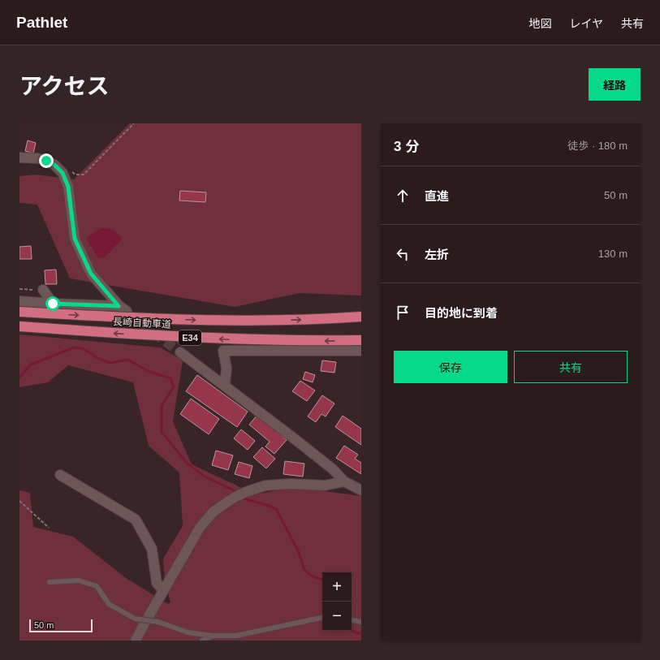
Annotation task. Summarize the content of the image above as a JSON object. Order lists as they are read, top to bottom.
{
  "streets": {
    "highway": ["長崎自動車道", "E34"]
  },
  "scale_bar": "50 m",
  "page": {
    "header": "Pathlet",
    "nav": ["地図", "レイヤ", "共有"],
    "title": "アクセス",
    "buttons": [
      "経路",
      ["保存", "共有"]
    ],
    "heading": ["3 分", "徒歩 · 180 m"],
    "list": [
      ["直進", "50 m"],
      ["左折", "130 m"],
      "目的地に到着"
    ],
    "map_buttons": ["+", "−"],
    "scale": "50 m"
  }
}
